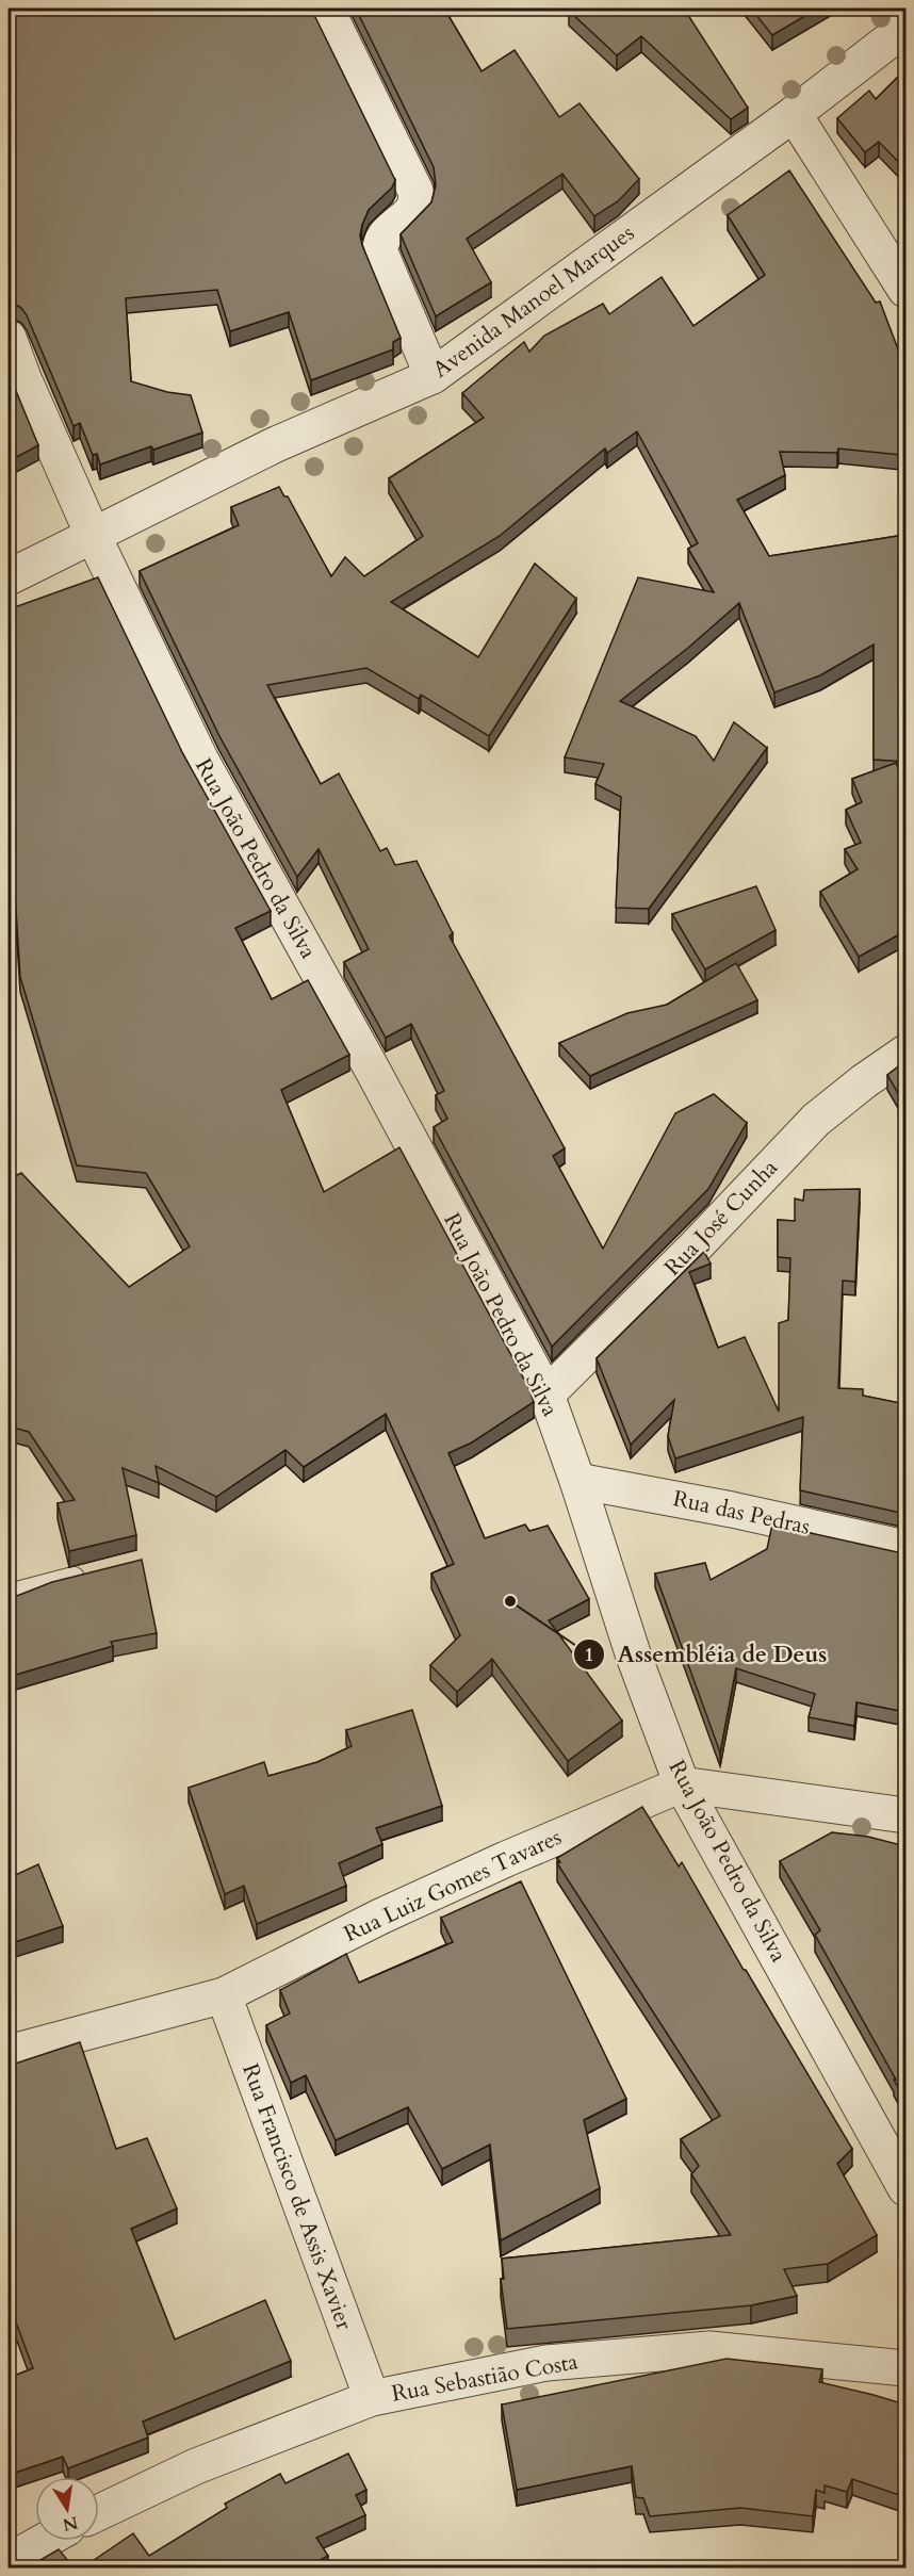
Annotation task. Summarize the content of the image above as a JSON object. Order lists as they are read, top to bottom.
{
  "streets": {
    "street": [
      "Avenida Manoel Marques",
      "Rua João Pedro da Silva",
      "Rua José Cunha",
      "Rua das Pedras",
      "Rua Luiz Gomes Tavares",
      "Rua Francisco de Assis Xavier",
      "Rua Sebastião Costa"
    ]
  },
  "crossings": [
    ["Avenida Manoel Marques", "Rua João Pedro da Silva"],
    ["Rua João Pedro da Silva", "Rua José Cunha"],
    ["Rua João Pedro da Silva", "Rua das Pedras"],
    ["Rua João Pedro da Silva", "Rua Luiz Gomes Tavares"],
    ["Rua Luiz Gomes Tavares", "Rua Francisco de Assis Xavier"],
    ["Rua Francisco de Assis Xavier", "Rua Sebastião Costa"]
  ],
  "places": ["Assembléia de Deus"],
  "north": "bottom"
}
